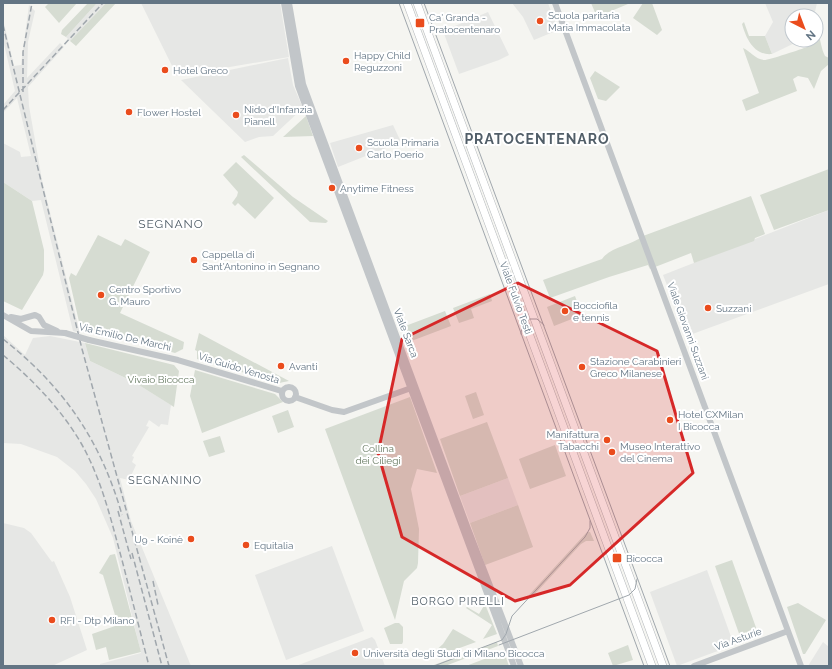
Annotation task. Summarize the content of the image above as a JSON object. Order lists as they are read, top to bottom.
{
  "streets": {
    "main road": ["Viale Fulvio Testi"],
    "street": [
      "Viale Giovanni Suzzani",
      "Viale Sarca",
      "Via Emilio De Marchi",
      "Via Guido Venosta",
      "Via Asturie"
    ]
  },
  "crossings": [
    ["Viale Giovanni Suzzani", "Via Asturie"],
    ["Via Emilio De Marchi", "Via Guido Venosta"]
  ],
  "districts": [
    "PRATOCENTENARO",
    "SEGNANO",
    "SEGNANINO",
    "BORGO PIRELLI"
  ],
  "parks": ["Vivaio Bicocca", "Collina dei Ciliegi"],
  "places": {
    "other": [
      "Scuola paritaria Maria Immacolata",
      "Happy Child Reguzzoni",
      "Hotel Greco",
      "Flower Hostel",
      "Nido d'Infanzia Pianell",
      "Scuola Primaria Carlo Poerio",
      "Anytime Fitness",
      "Cappella di Sant'Antonino in Segnano",
      "Centro Sportivo G. Mauro",
      "Suzzani",
      "Bocciofila e tennis",
      "Avanti",
      "Stazione Carabinieri Greco Milanese",
      "Hotel CXMilan I Bicocca",
      "Manifattura Tabacchi",
      "Museo Interattivo del Cinema",
      "U9 - Koinè",
      "Equitalia",
      "RFI - Dtp Milano",
      "Università degli Studi di Milano Bicocca"
    ],
    "transit": ["Ca' Granda - Pratocentenaro", "Bicocca"]
  },
  "north": "bottom right"
}
